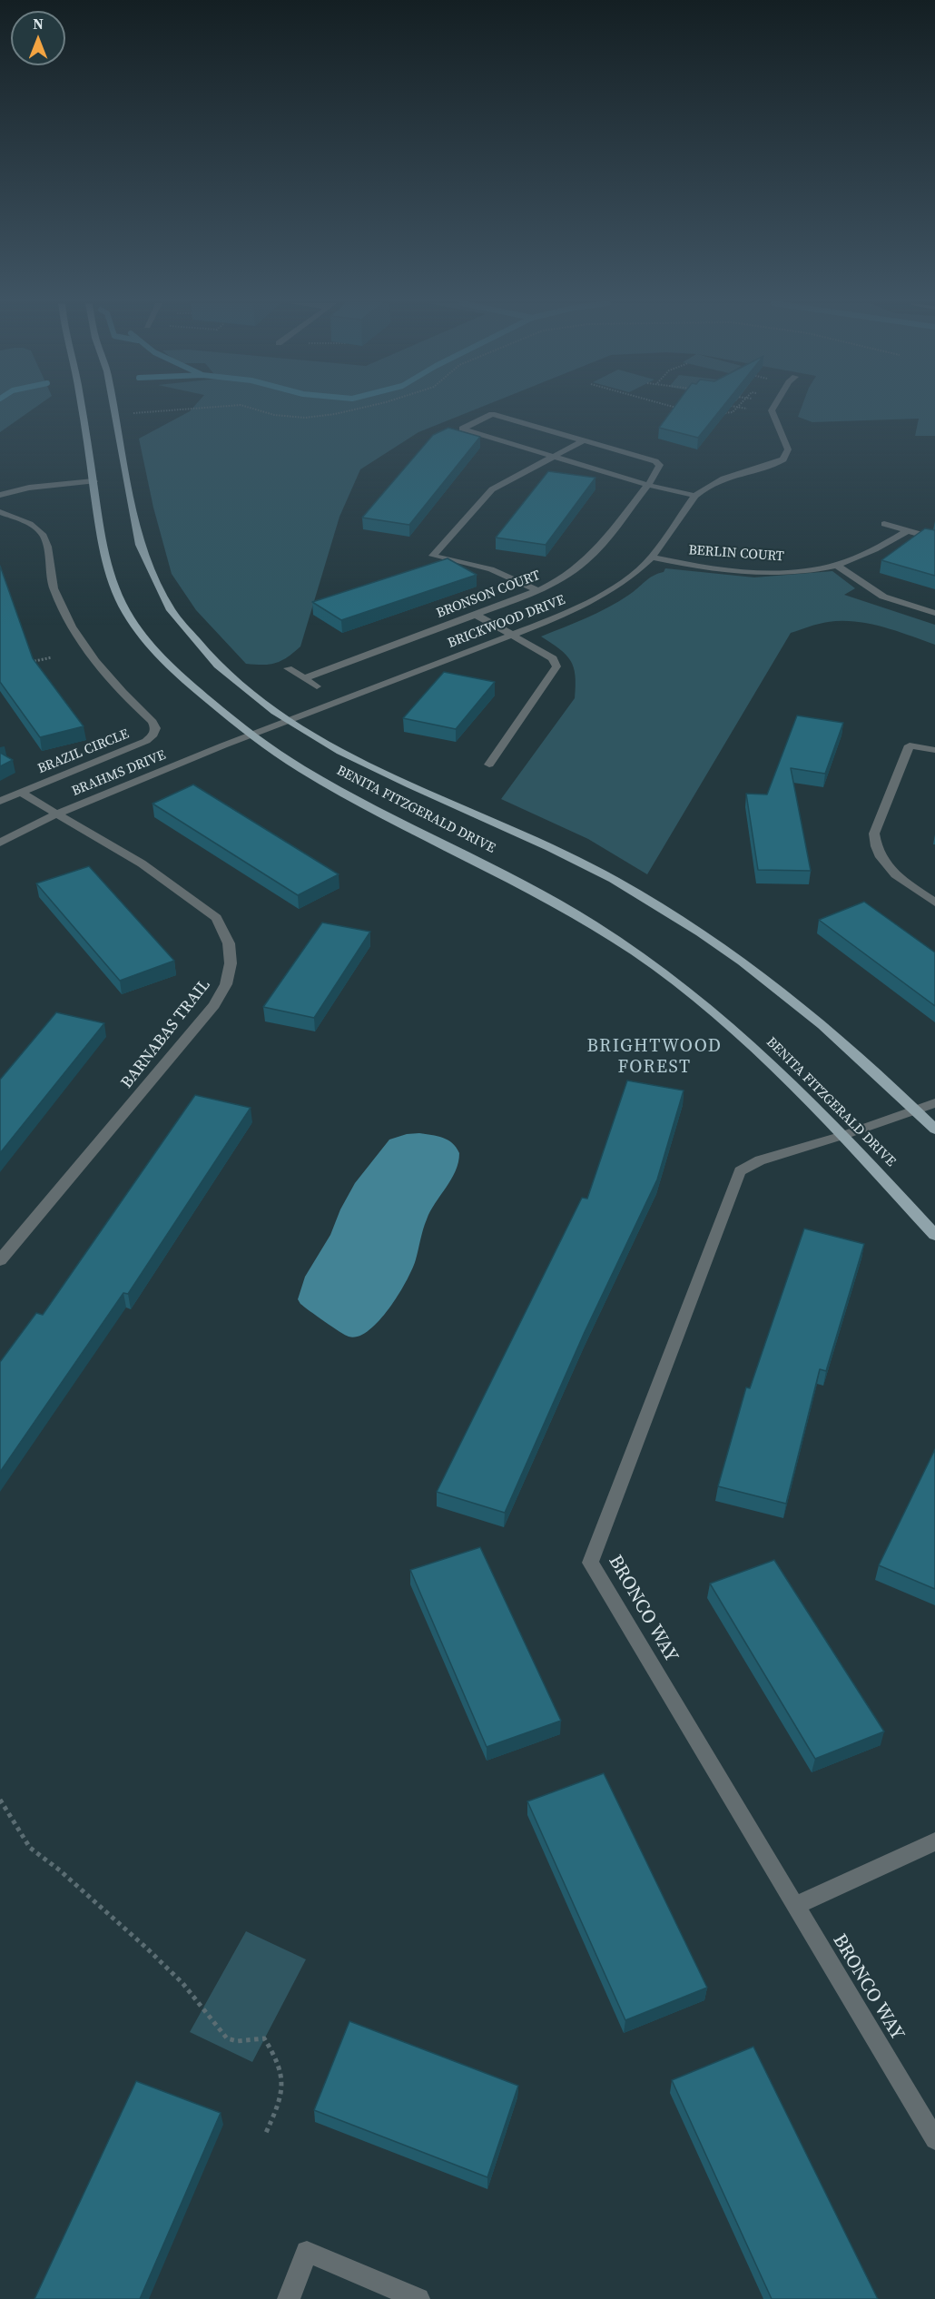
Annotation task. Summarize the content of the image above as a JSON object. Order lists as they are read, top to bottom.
{
  "streets": {
    "main road": ["BENITA FITZGERALD DRIVE"],
    "street": [
      "BERLIN COURT",
      "BRONSON COURT",
      "BRICKWOOD DRIVE",
      "BRAZIL CIRCLE",
      "BRAHMS DRIVE",
      "BARNABAS TRAIL",
      "BRONCO WAY"
    ]
  },
  "crossings": [
    ["BERLIN COURT", "BRICKWOOD DRIVE"],
    ["BRICKWOOD DRIVE", "BRAHMS DRIVE"],
    ["BRICKWOOD DRIVE", "BENITA FITZGERALD DRIVE"],
    ["BRAZIL CIRCLE", "BARNABAS TRAIL"],
    ["BRAHMS DRIVE", "BENITA FITZGERALD DRIVE"],
    ["BRAHMS DRIVE", "BARNABAS TRAIL"],
    ["BENITA FITZGERALD DRIVE", "BRONCO WAY"]
  ],
  "districts": ["BRIGHTWOOD FOREST"],
  "north": "top"
}
